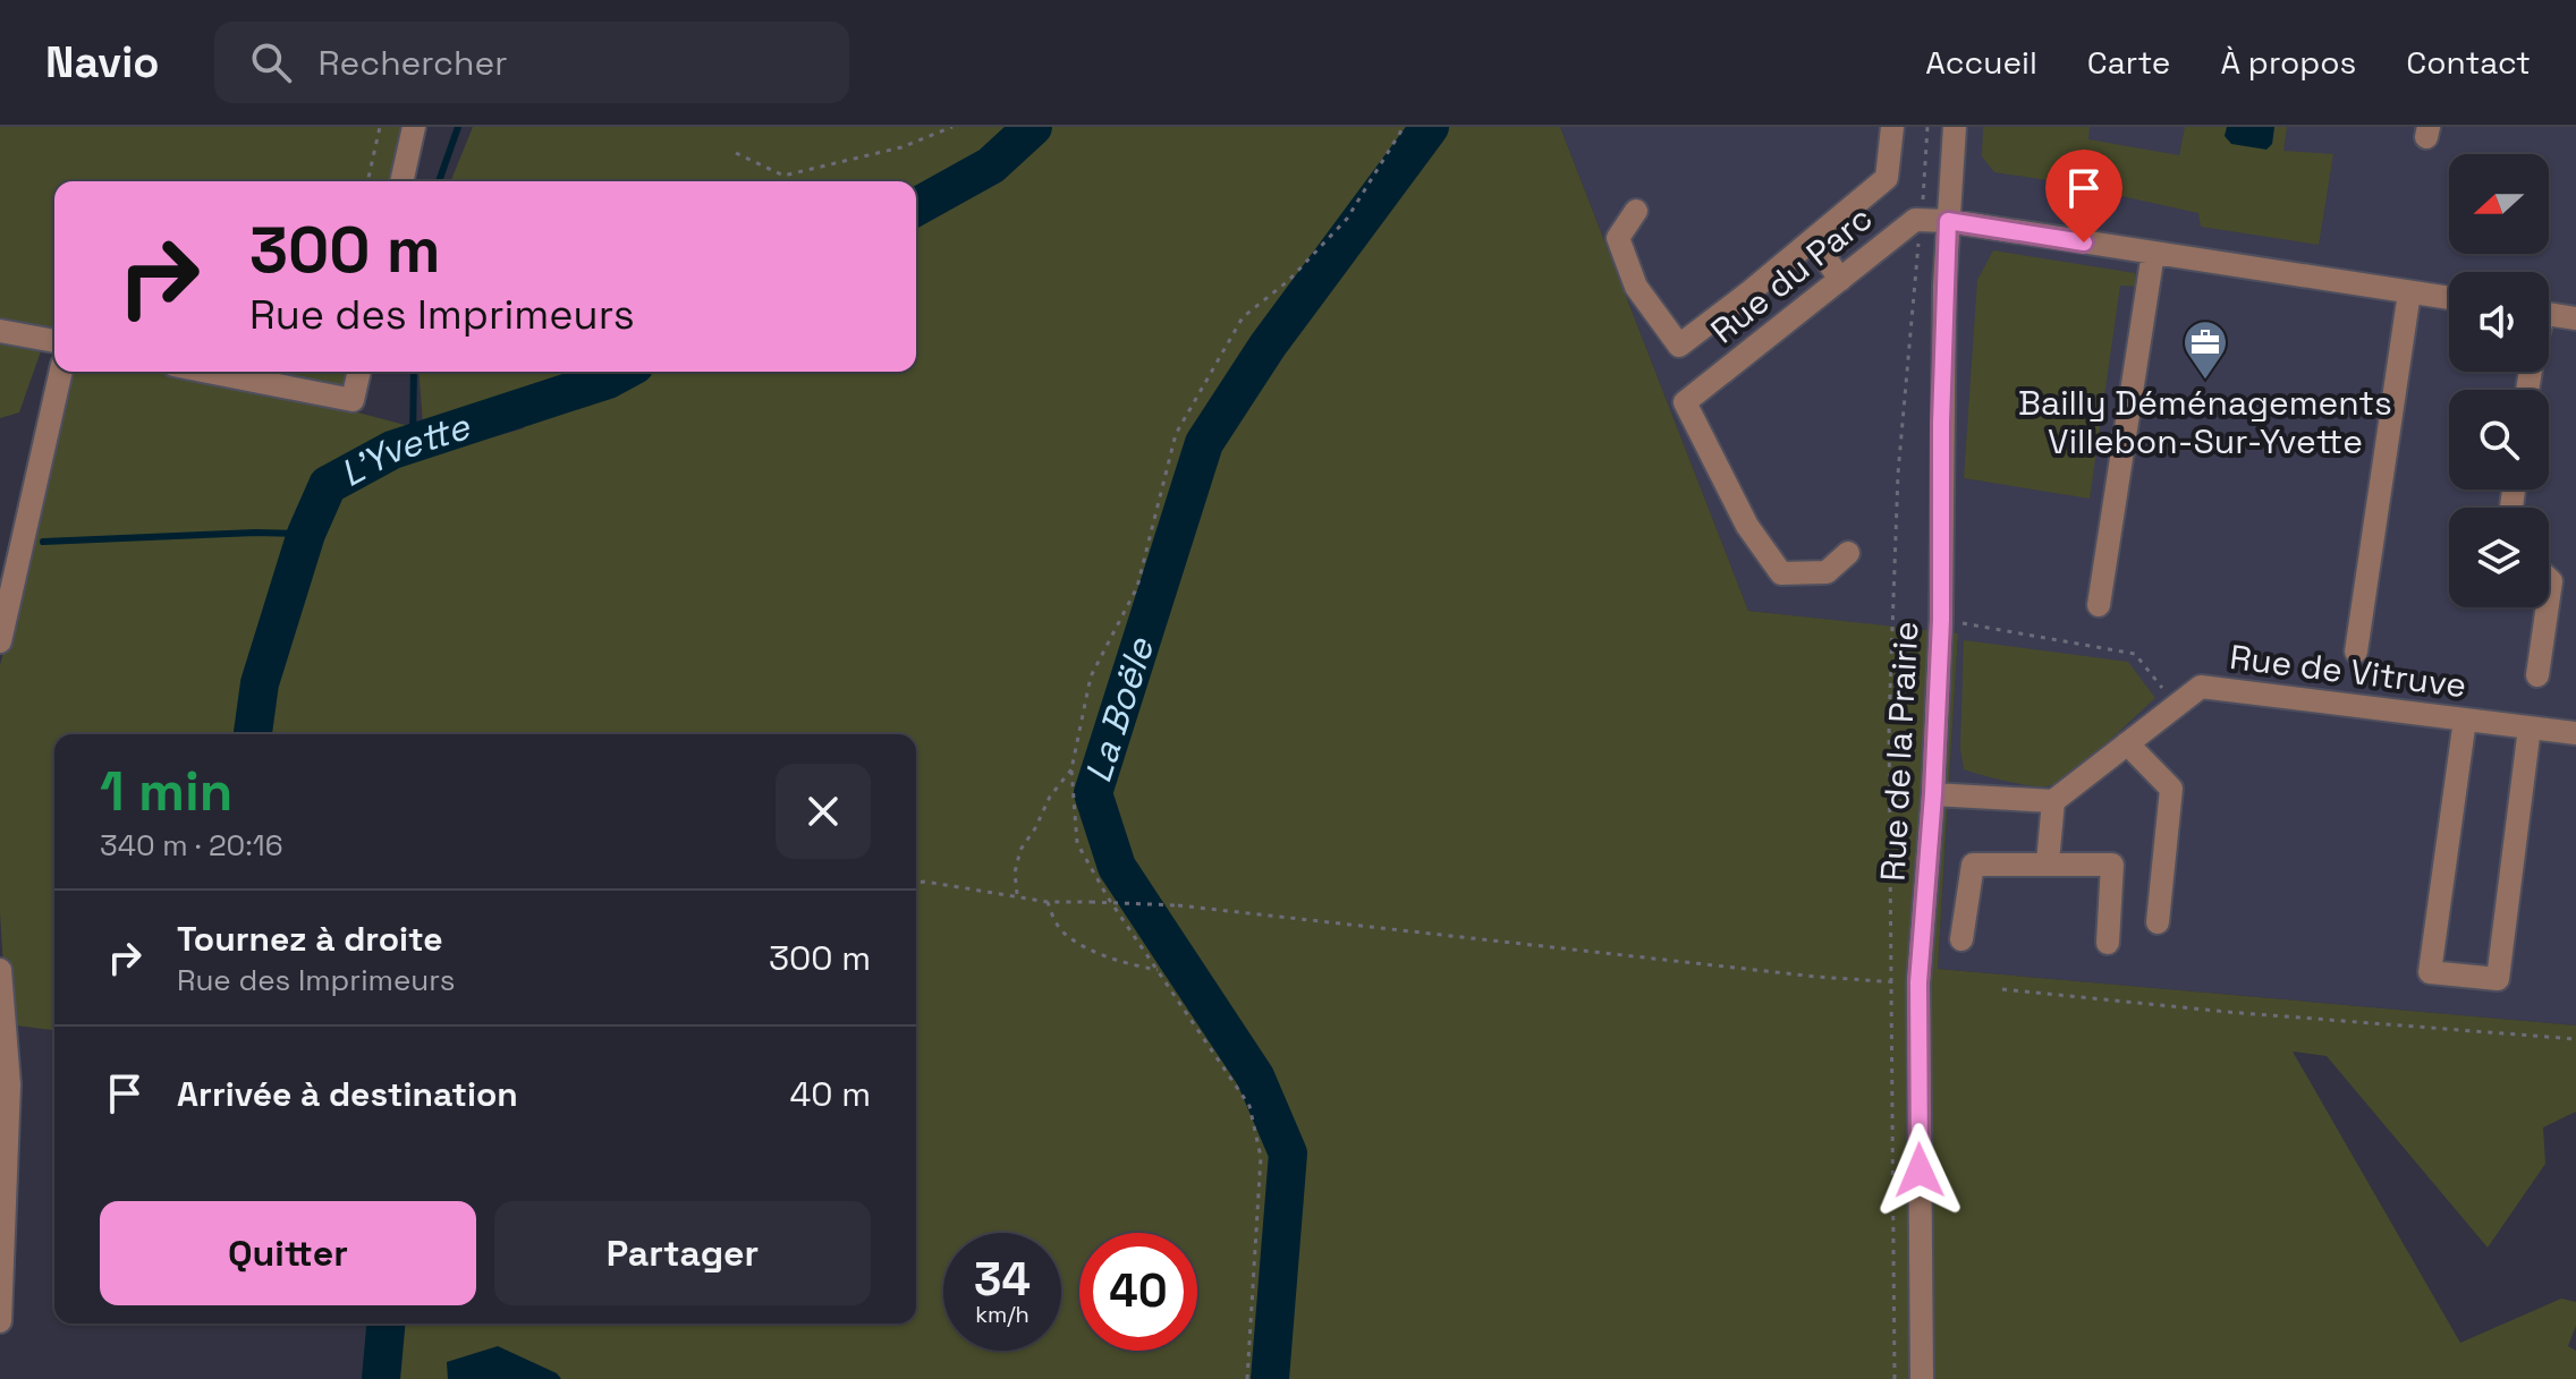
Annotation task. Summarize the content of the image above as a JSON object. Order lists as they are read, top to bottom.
{
  "streets": {
    "street": ["Rue du Parc", "Rue de Vitruve", "Rue de la Prairie"]
  },
  "crossings": [
    ["Rue du Parc", "Rue de la Prairie"]
  ],
  "water": ["L'Yvette", "La Boële"],
  "places": {
    "office": ["Bailly Déménagements Villebon-Sur-Yvette"]
  },
  "north": "left",
  "page": {
    "header": "Navio",
    "search": "Rechercher",
    "nav": [
      "Accueil",
      "Carte",
      "À propos",
      "Contact"
    ],
    "turn": ["300 m", "Rue des Imprimeurs"],
    "heading": ["1 min", "340 m · 20:16"],
    "list": [
      {
        "name": "Tournez à droite",
        "note": "Rue des Imprimeurs",
        "value": "300 m"
      },
      {
        "name": "Arrivée à destination",
        "value": "40 m"
      }
    ],
    "buttons": ["Quitter", "Partager"],
    "speed": "34 km/h",
    "limit": "40"
  }
}
